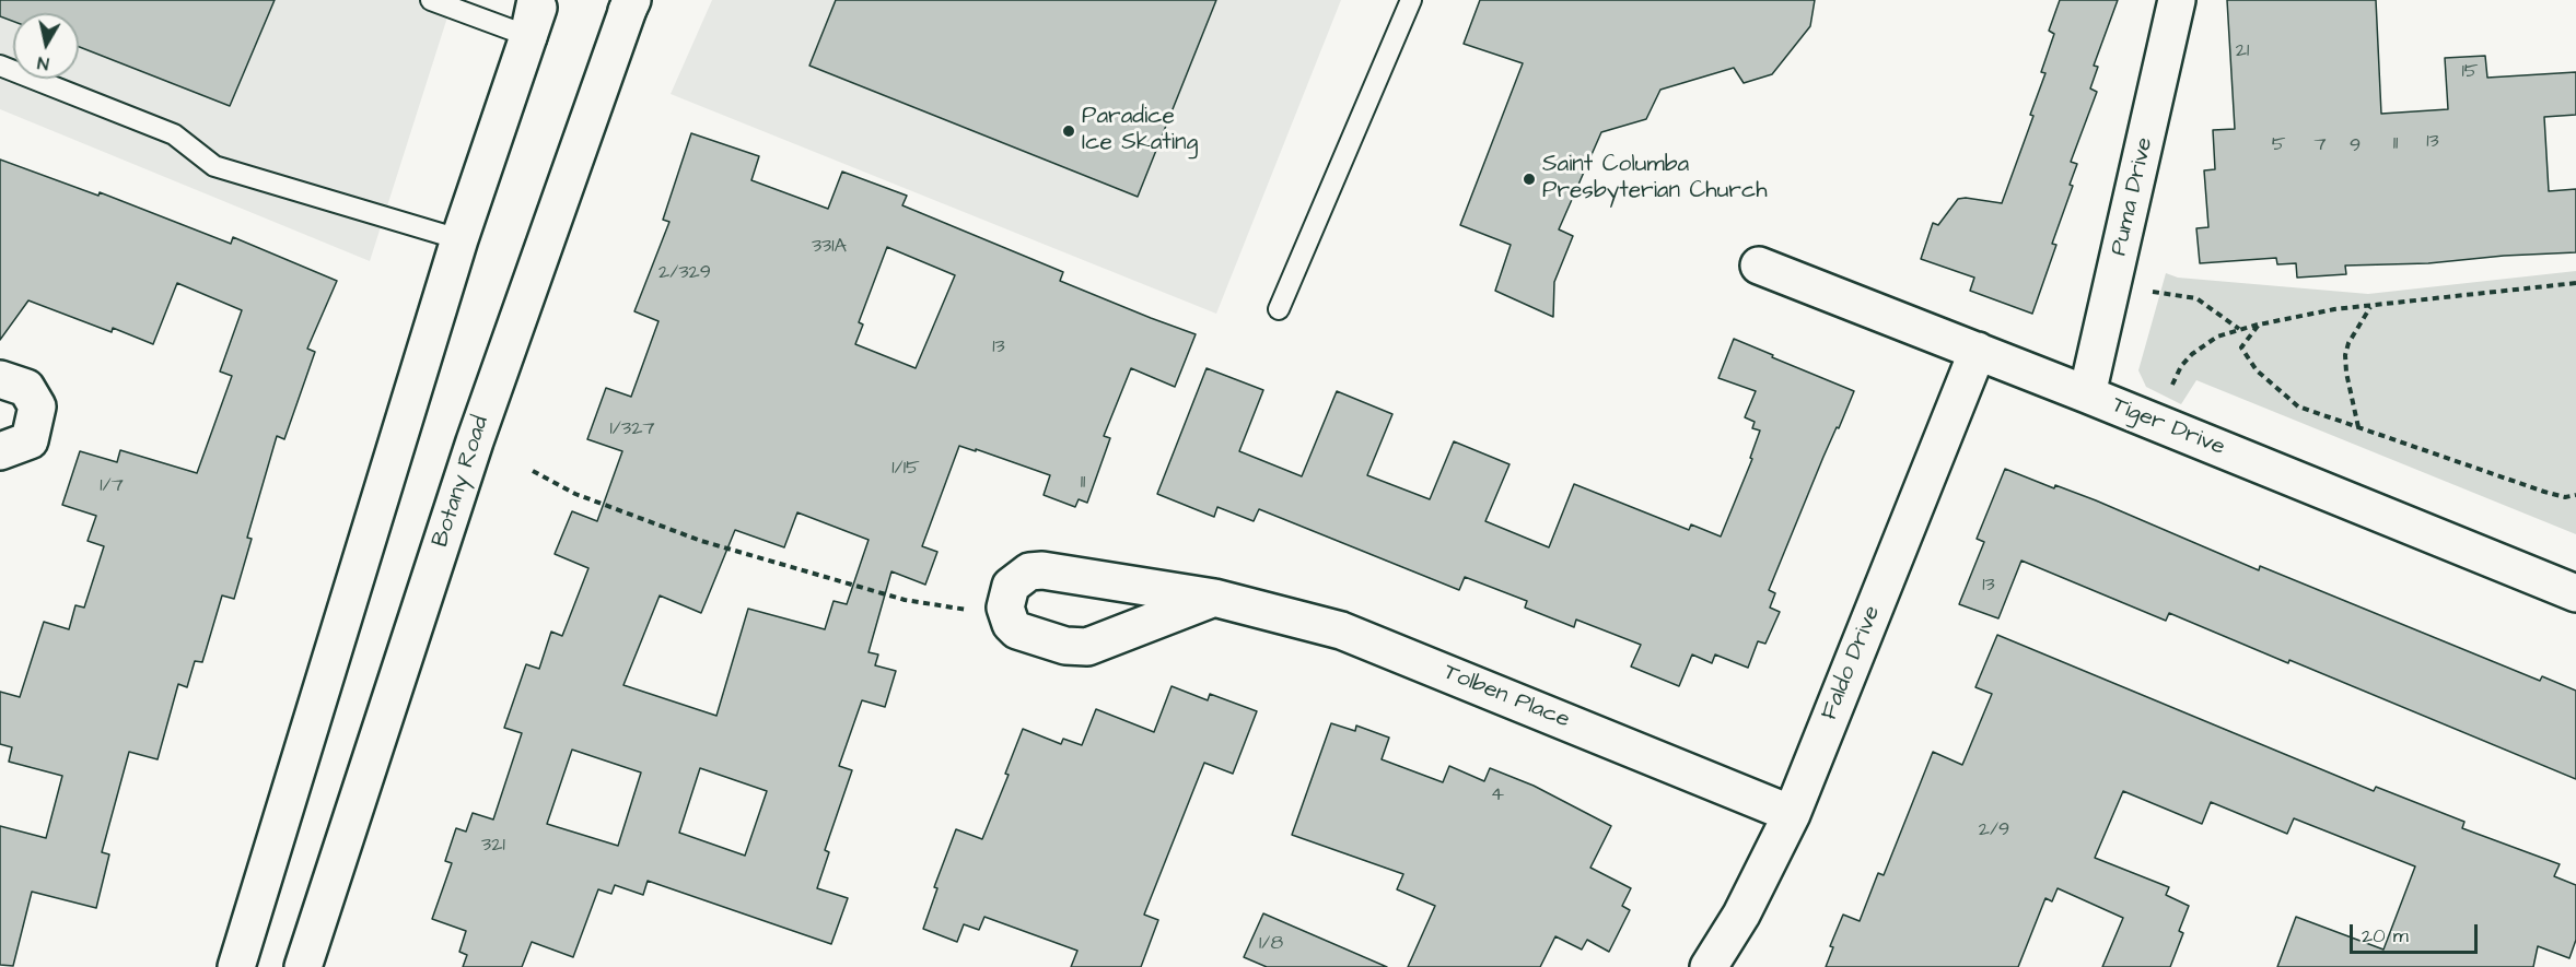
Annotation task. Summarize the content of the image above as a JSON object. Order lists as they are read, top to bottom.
{
  "streets": {
    "street": [
      "Puma Drive",
      "Tiger Drive",
      "Botany Road",
      "Faldo Drive",
      "Tolben Place"
    ]
  },
  "crossings": [
    ["Puma Drive", "Tiger Drive"],
    ["Tiger Drive", "Faldo Drive"],
    ["Faldo Drive", "Tolben Place"]
  ],
  "places": ["Paradice Ice Skating", "Saint Columba Presbyterian Church"],
  "house_numbers": [
    "21",
    "15",
    "13",
    "11",
    "5",
    "7",
    "9",
    "331A",
    "2/329",
    "13",
    "1/327",
    "1/15",
    "11",
    "1/7",
    "13",
    "4",
    "2/9",
    "321",
    "1/8"
  ],
  "scale_bar": "20 m",
  "north": "bottom"
}
